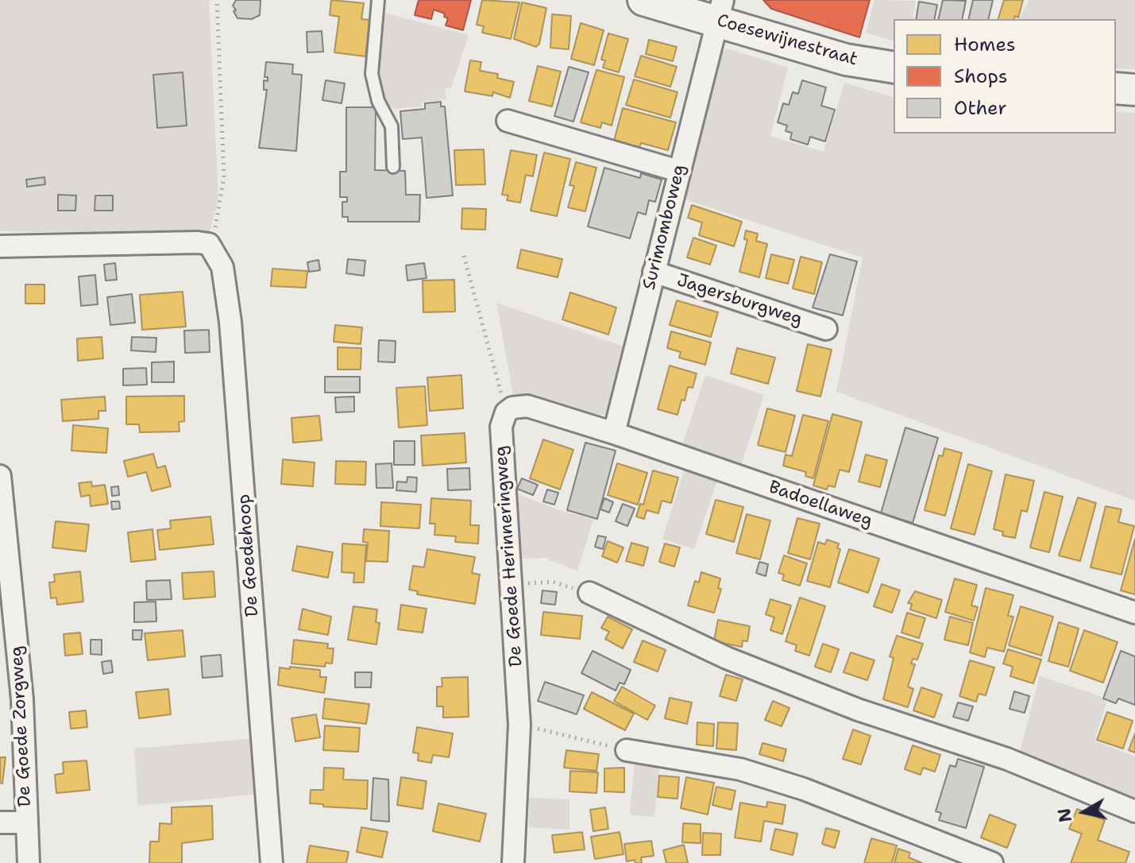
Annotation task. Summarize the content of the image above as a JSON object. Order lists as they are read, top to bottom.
{
  "streets": {
    "main road": ["Coesewijnestraat"],
    "street": [
      "Surimomboweg",
      "Jagersburgweg",
      "Badoellaweg",
      "De Goedehoop",
      "De Goede Herinneringweg",
      "De Goede Zorgweg"
    ]
  },
  "crossings": [
    ["Coesewijnestraat", "Surimomboweg"],
    ["Surimomboweg", "Jagersburgweg"],
    ["Surimomboweg", "Badoellaweg"],
    ["Badoellaweg", "De Goede Herinneringweg"]
  ],
  "legend": ["Homes", "Shops", "Other"],
  "north": "left"
}
